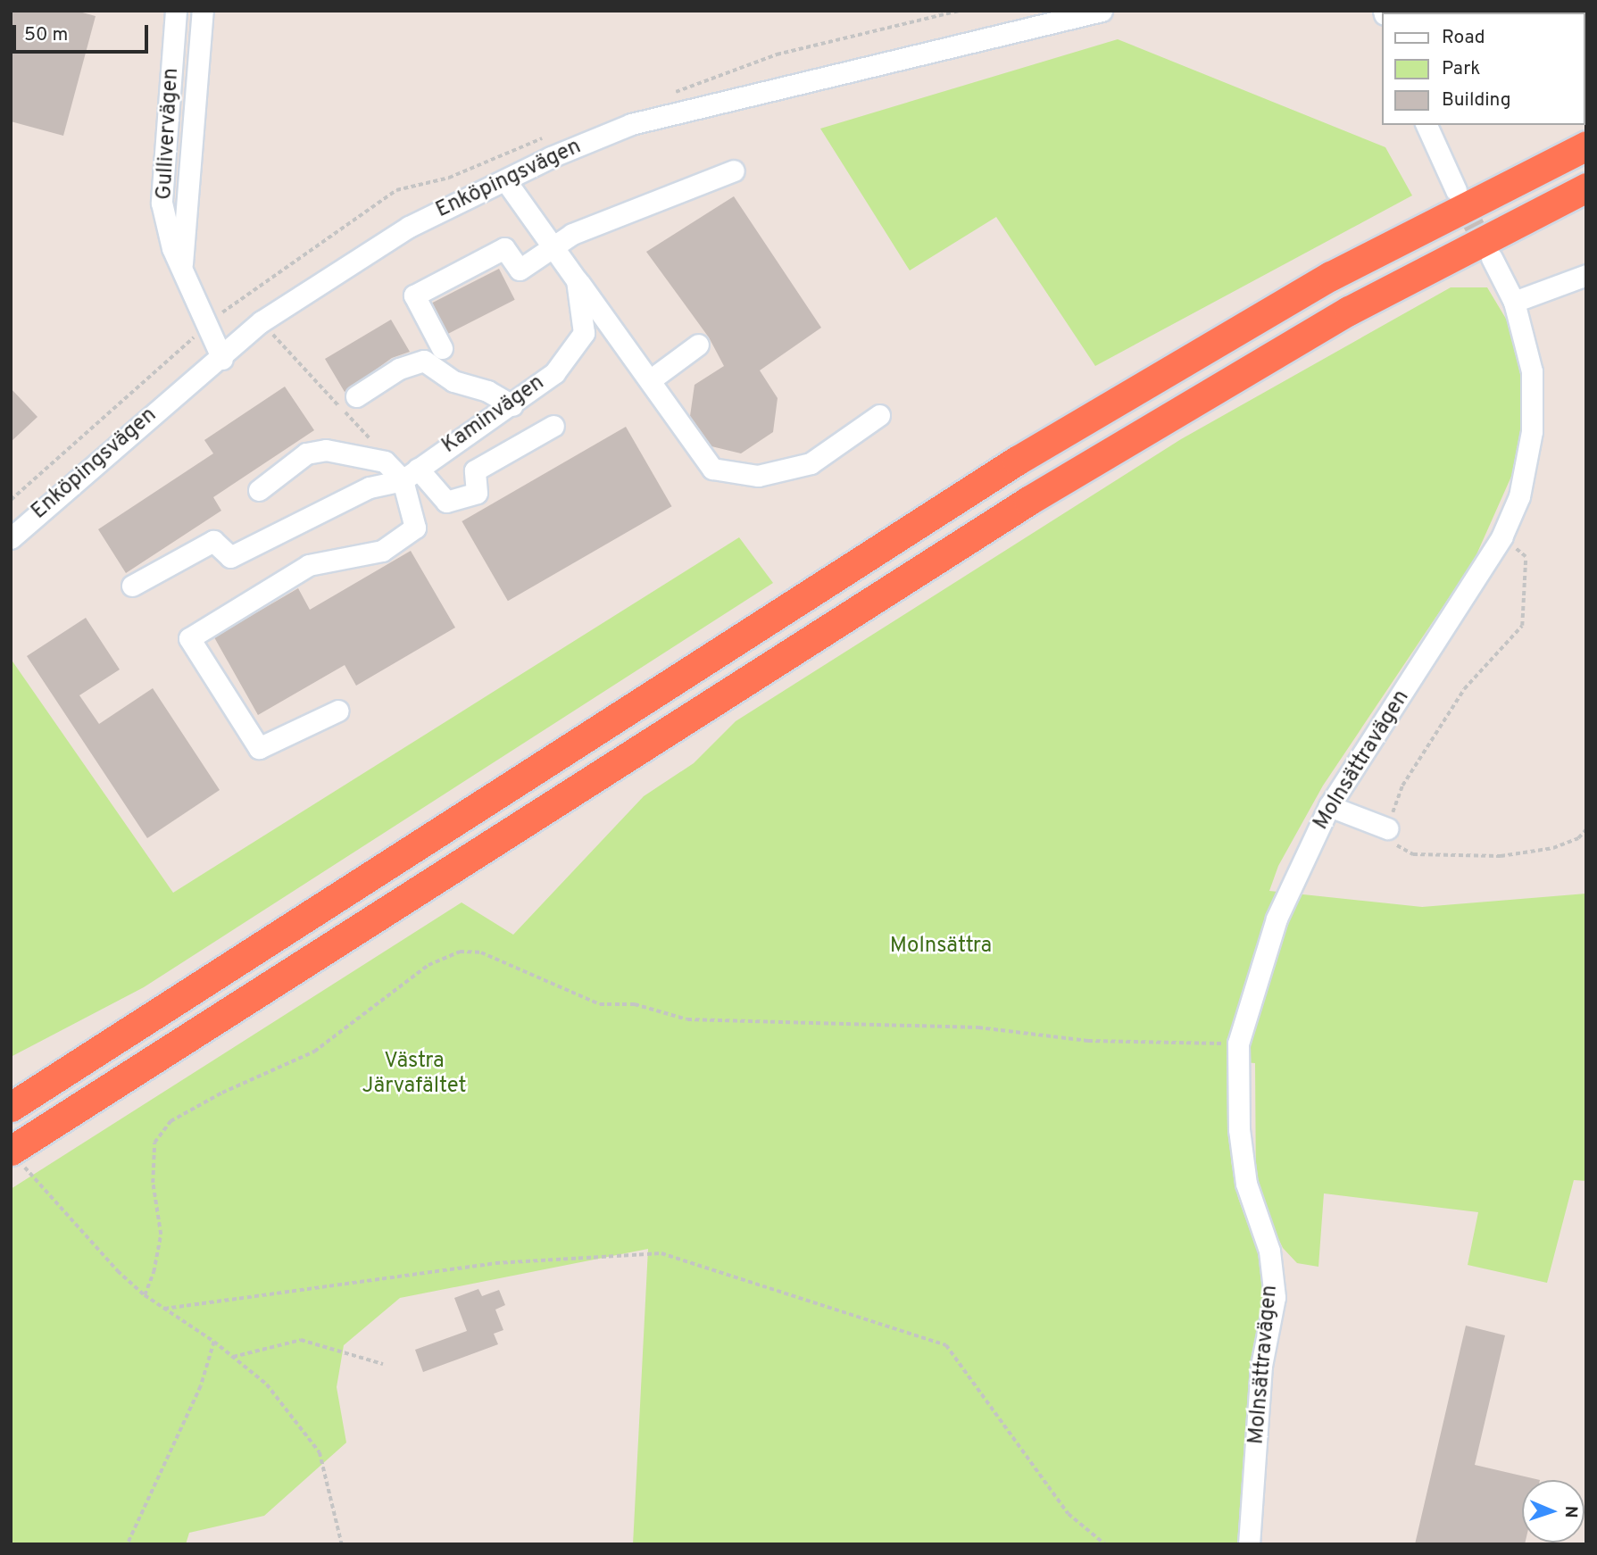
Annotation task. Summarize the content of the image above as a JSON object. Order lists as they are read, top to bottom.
{
  "streets": {
    "street": [
      "Gullivervägen",
      "Enköpingsvägen",
      "Kaminvägen",
      "Molnsättravägen"
    ]
  },
  "crossings": [
    ["Gullivervägen", "Enköpingsvägen"],
    ["Enköpingsvägen", "Kaminvägen"]
  ],
  "parks": ["Molnsättra", "Västra Järvafältet"],
  "legend": ["Road", "Park", "Building"],
  "scale_bar": "50 m",
  "north": "right"
}
